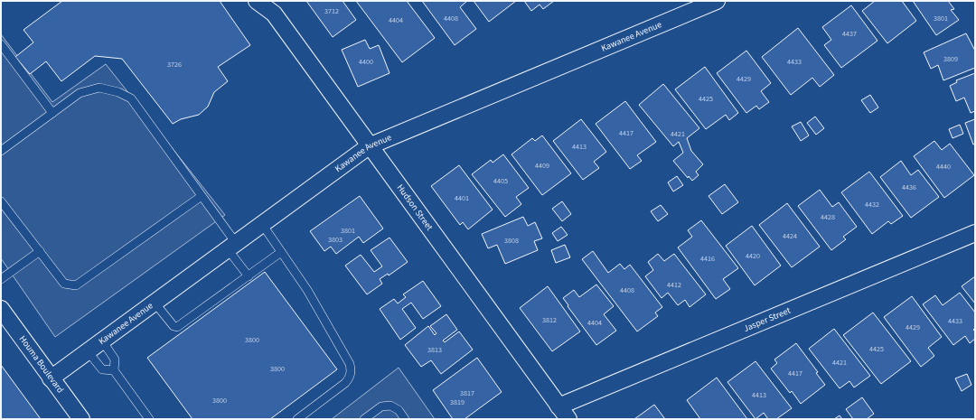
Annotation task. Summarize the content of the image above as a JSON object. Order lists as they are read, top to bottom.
{
  "streets": {
    "street": [
      "Kawanee Avenue",
      "Hudson Street",
      "Jasper Street",
      "Houma Boulevard"
    ]
  },
  "crossings": [
    ["Kawanee Avenue", "Hudson Street"],
    ["Kawanee Avenue", "Houma Boulevard"],
    ["Hudson Street", "Jasper Street"]
  ],
  "house_numbers": [
    "3712",
    "4408",
    "3801",
    "4404",
    "4437",
    "3809",
    "4400",
    "4433",
    "3726",
    "4429",
    "4425",
    "4417",
    "4421",
    "4413",
    "4409",
    "4440",
    "4405",
    "4436",
    "4401",
    "4432",
    "4428",
    "3801",
    "4424",
    "3803",
    "3808",
    "4420",
    "4416",
    "4412",
    "4408",
    "3812",
    "4433",
    "4404",
    "4429",
    "3800",
    "4425",
    "3813",
    "4421",
    "3800",
    "4417",
    "3817",
    "4413",
    "3800",
    "3819"
  ]
}
